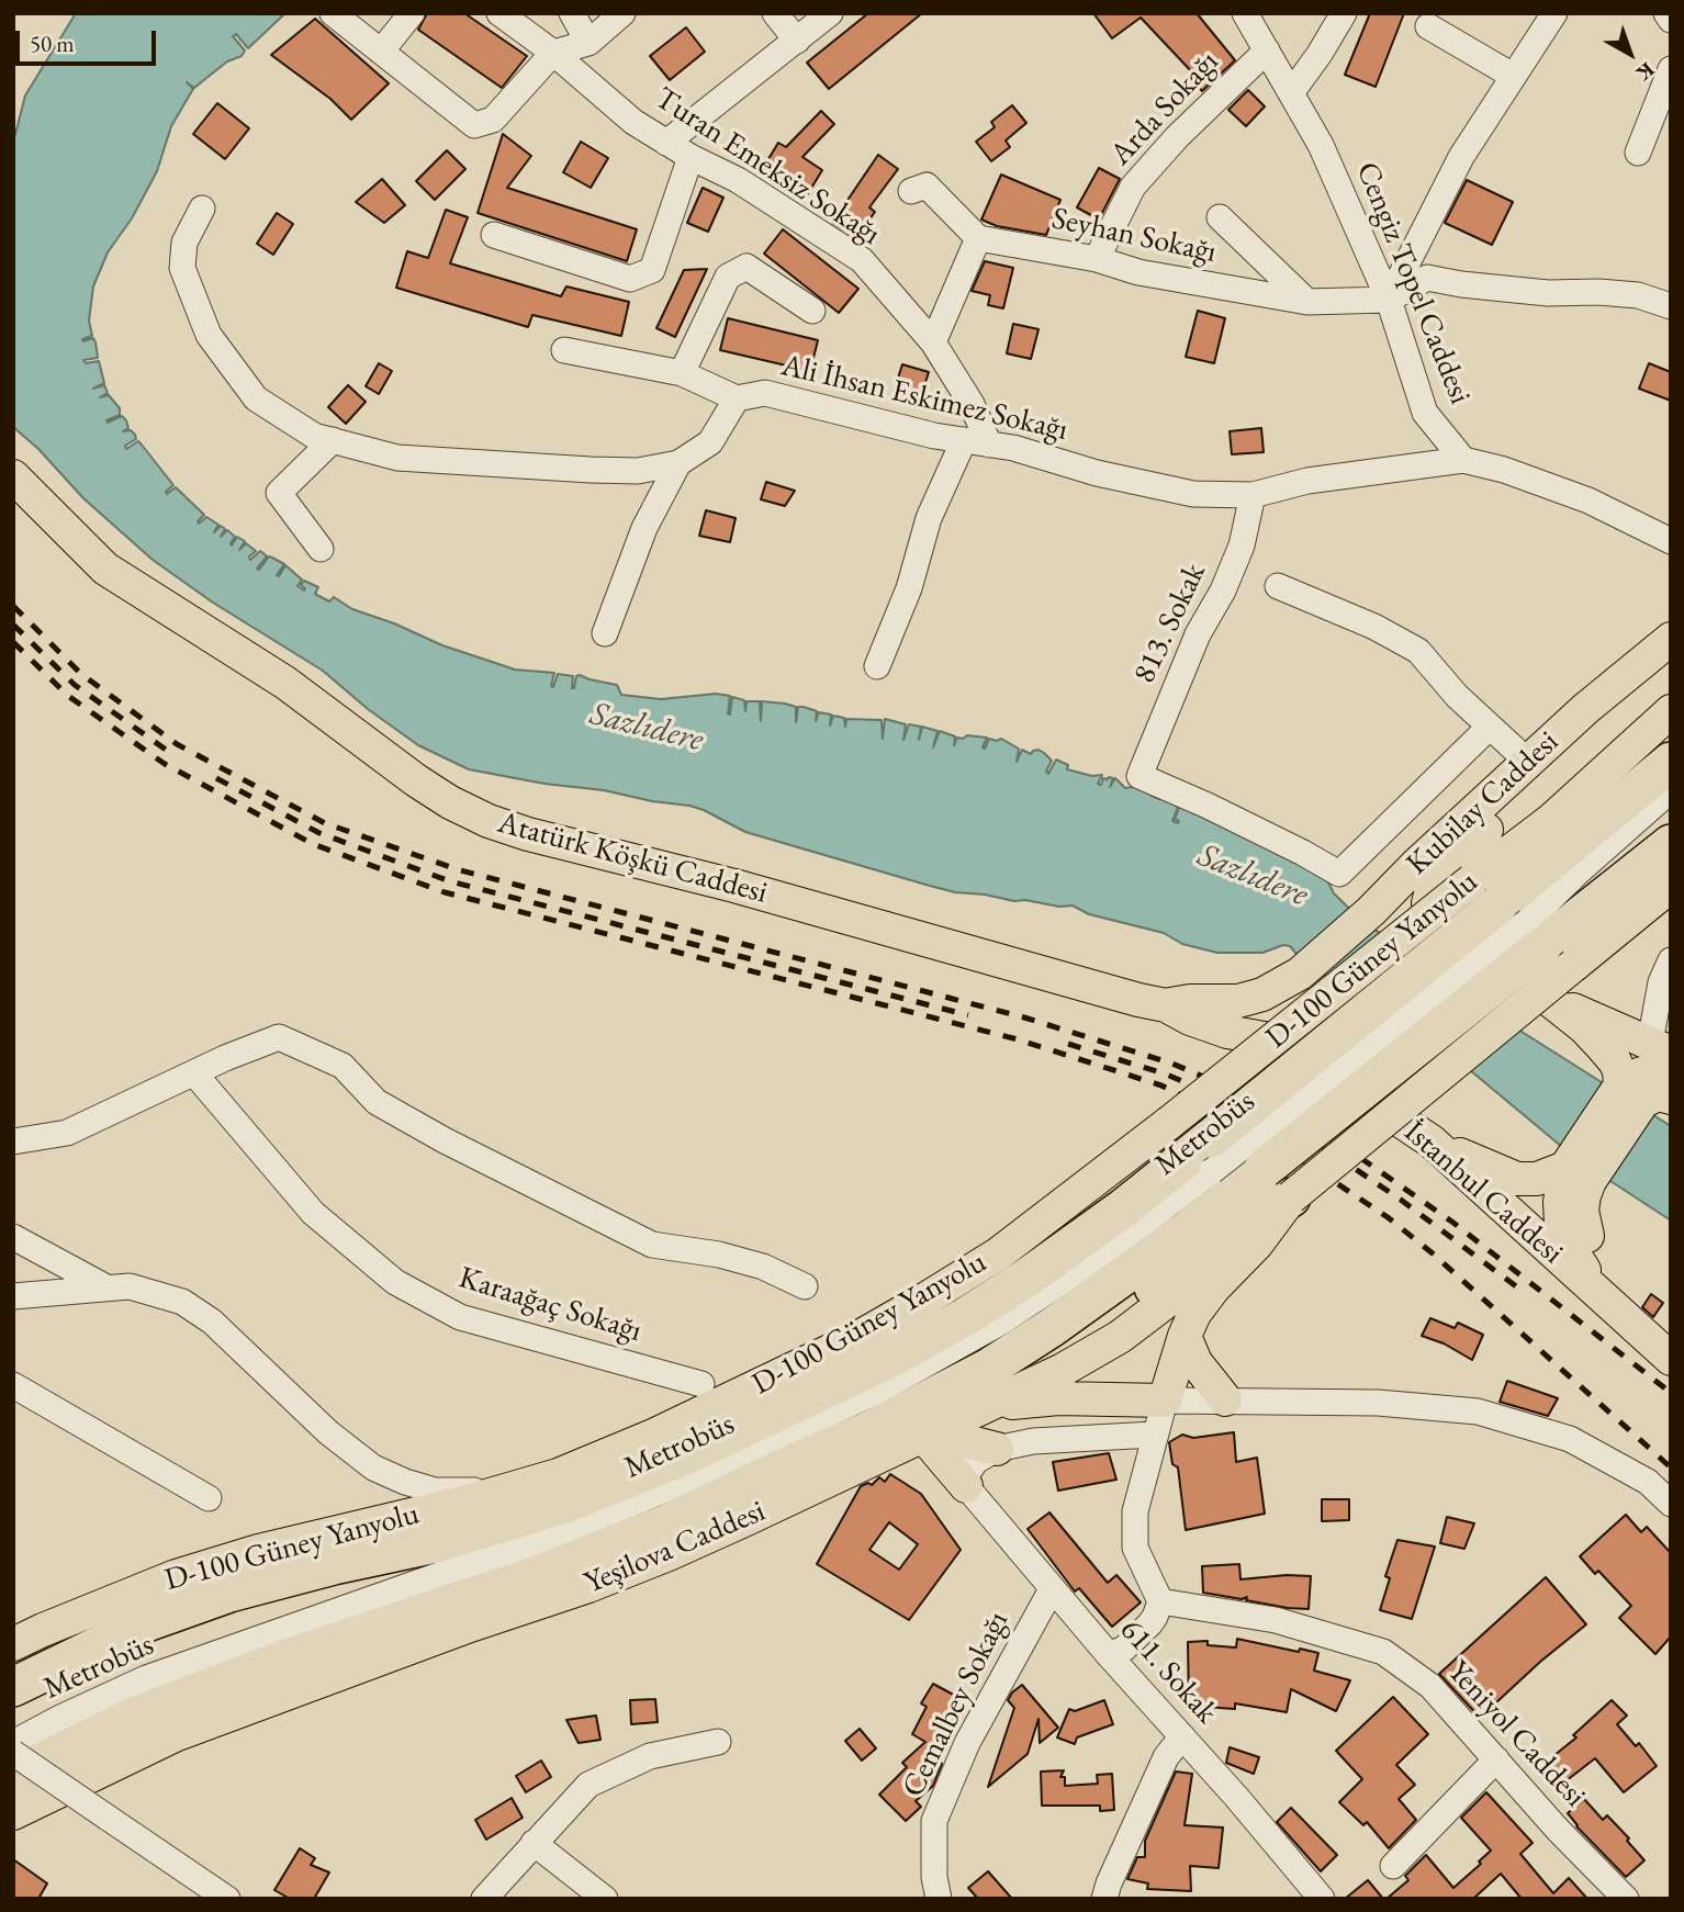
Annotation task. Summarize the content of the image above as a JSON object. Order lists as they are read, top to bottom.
{
  "streets": {
    "main road": [
      "Kubilay Caddesi",
      "Atatürk Köşkü Caddesi",
      "D-100 Güney Yanyolu",
      "İstanbul Caddesi",
      "Yeşilova Caddesi"
    ],
    "street": [
      "Arda Sokağı",
      "Turan Emeksiz Sokağı",
      "Seyhan Sokağı",
      "Cengiz Topel Caddesi",
      "Ali İhsan Eskimez Sokağı",
      "813. Sokak",
      "Metrobüs",
      "Karaağaç Sokağı",
      "611. Sokak",
      "Cemalbey Sokağı",
      "Yeniyol Caddesi"
    ]
  },
  "crossings": [
    ["Arda Sokağı", "Seyhan Sokağı"],
    ["Arda Sokağı", "Cengiz Topel Caddesi"],
    ["Turan Emeksiz Sokağı", "Ali İhsan Eskimez Sokağı"],
    ["Seyhan Sokağı", "Cengiz Topel Caddesi"],
    ["Cengiz Topel Caddesi", "Ali İhsan Eskimez Sokağı"],
    ["Ali İhsan Eskimez Sokağı", "813. Sokak"],
    ["Kubilay Caddesi", "Atatürk Köşkü Caddesi"],
    ["611. Sokak", "Cemalbey Sokağı"]
  ],
  "water": ["Sazlıdere"],
  "scale_bar": "50 m",
  "north": "bottom right"
}
